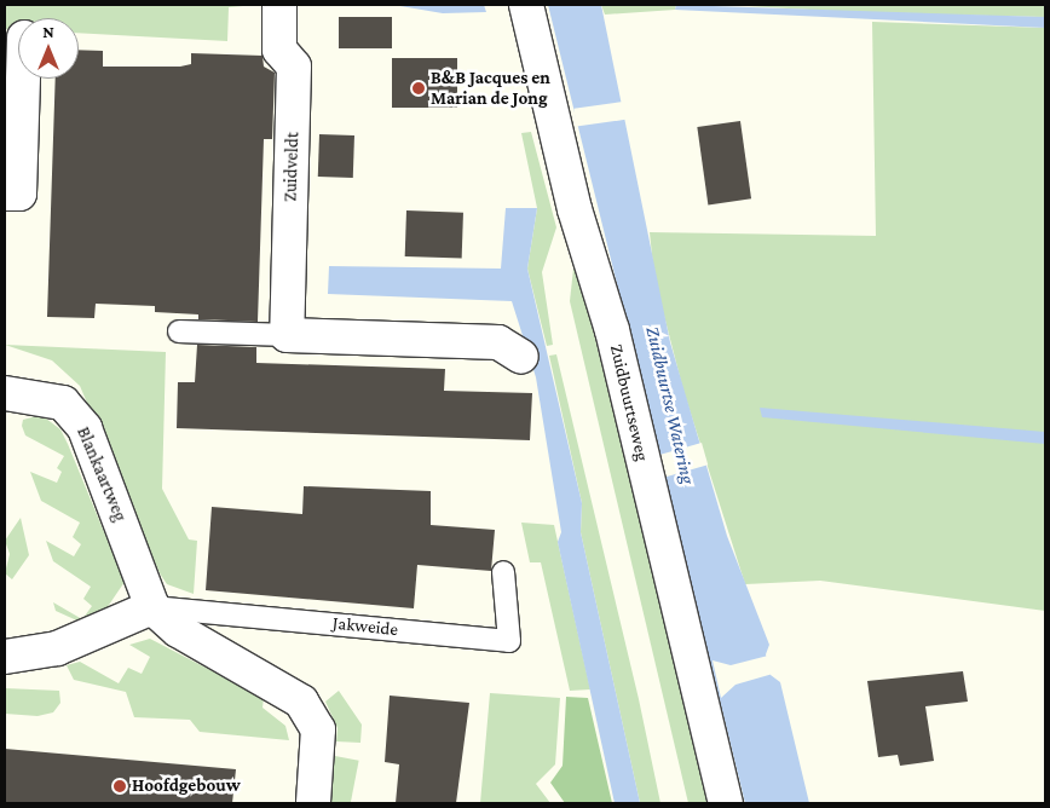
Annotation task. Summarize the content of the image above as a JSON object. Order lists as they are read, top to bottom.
{
  "streets": {
    "street": ["Zuidveldt", "Zuidbuurtseweg", "Blankaartweg"],
    "lane": ["Jakweide"]
  },
  "crossings": [
    ["Blankaartweg", "Jakweide"]
  ],
  "water": ["Zuidbuurtse Watering"],
  "places": ["B&B Jacques en Marian de Jong", "Hoofdgebouw"],
  "north": "top"
}
